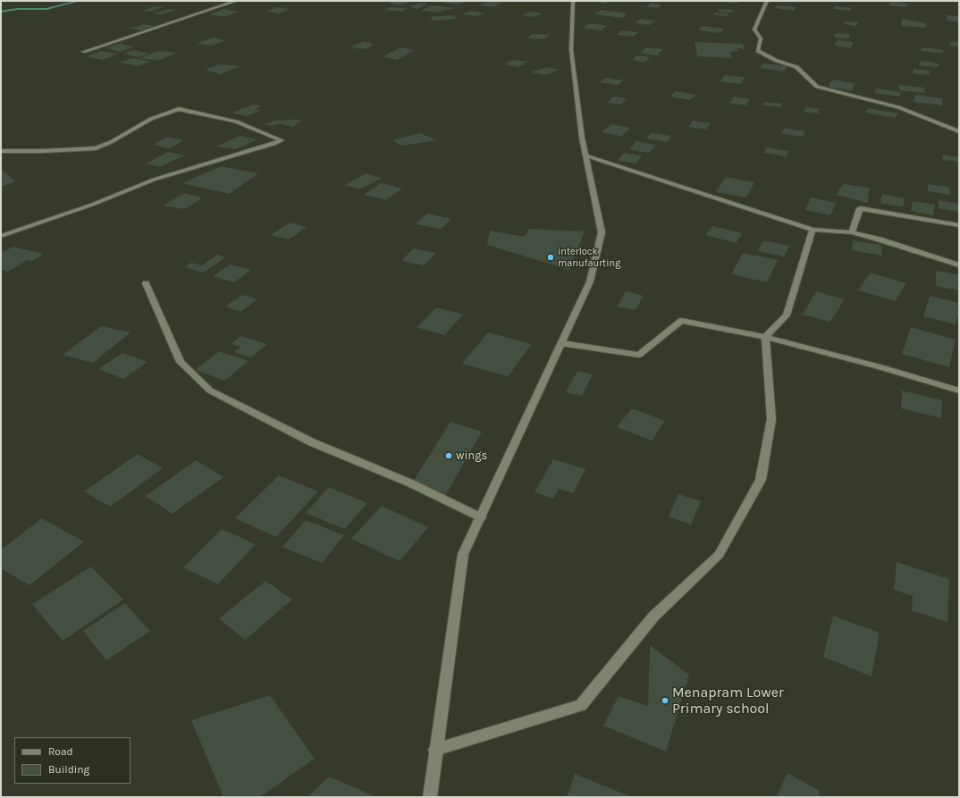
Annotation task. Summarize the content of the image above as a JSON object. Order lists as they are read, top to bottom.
{
  "places": ["interlock manufaurting", "wings", "Menapram Lower Primary school"],
  "legend": ["Road", "Building"]
}
